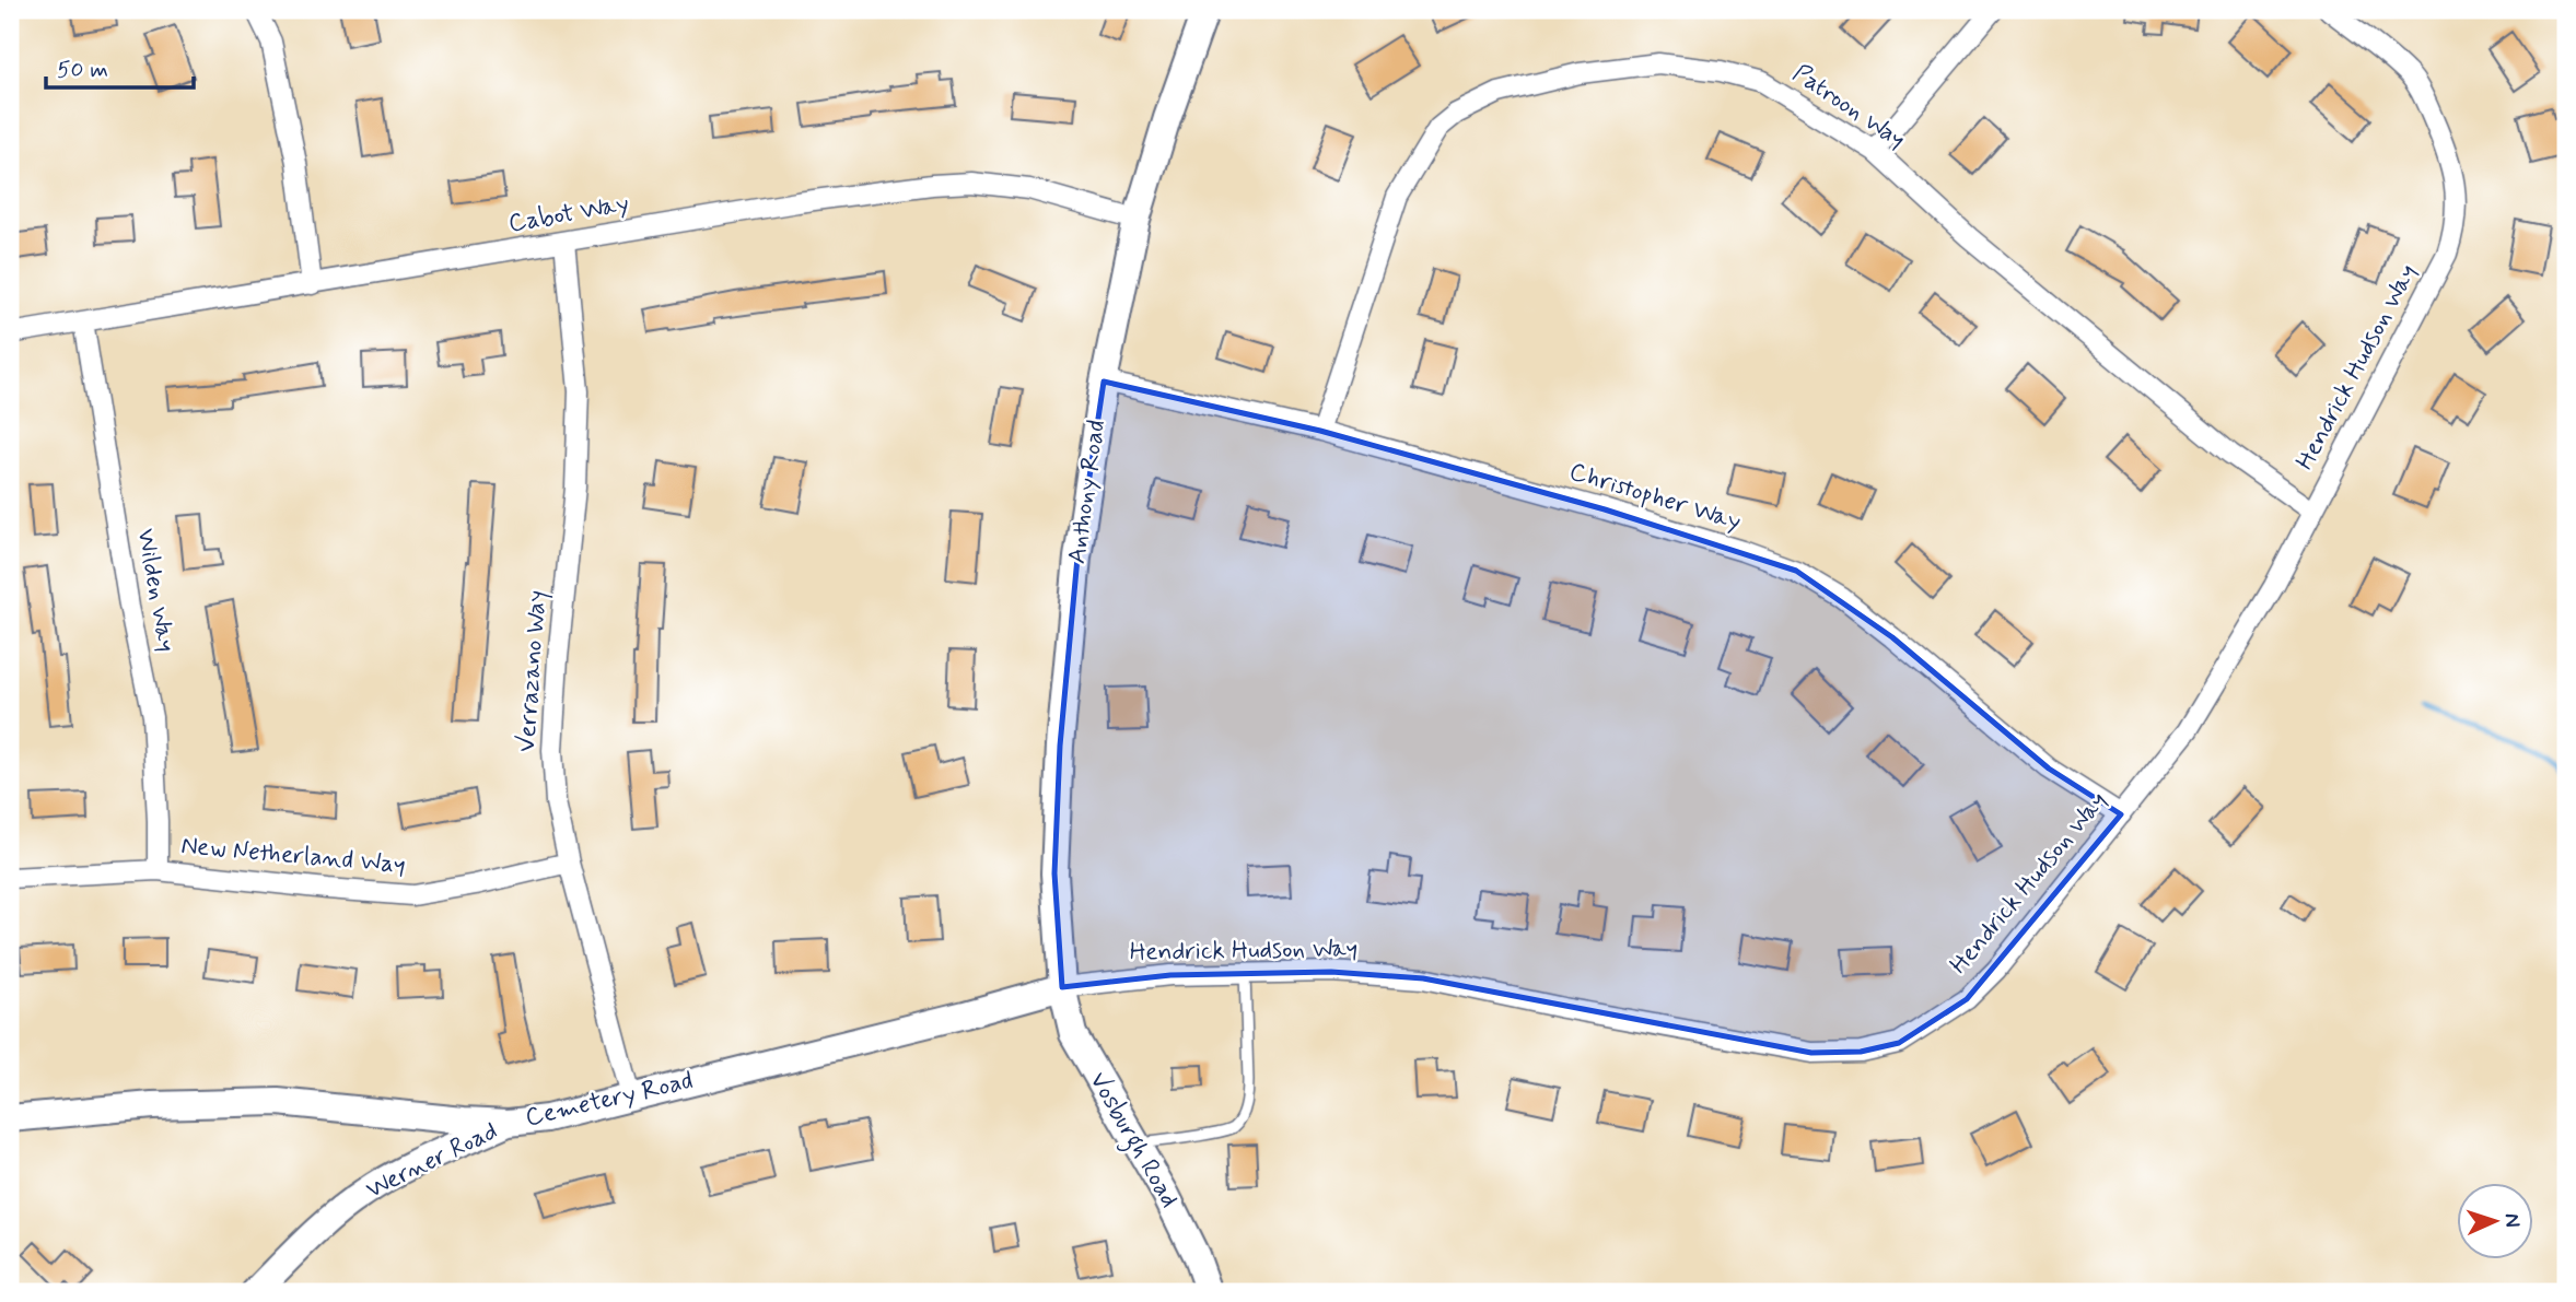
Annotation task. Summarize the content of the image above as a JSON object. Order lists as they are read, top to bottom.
{
  "streets": {
    "street": [
      "Patroon Way",
      "Cabot Way",
      "Hendrick Hudson Way",
      "Anthony Road",
      "Christopher Way",
      "Wilden Way",
      "Verrazano Way",
      "New Netherland Way",
      "Cemetery Road",
      "Vosburgh Road",
      "Werner Road"
    ]
  },
  "crossings": [
    ["Patroon Way", "Hendrick Hudson Way"],
    ["Patroon Way", "Christopher Way"],
    ["Cabot Way", "Anthony Road"],
    ["Cabot Way", "Wilden Way"],
    ["Cabot Way", "Verrazano Way"],
    ["Hendrick Hudson Way", "Anthony Road"],
    ["Hendrick Hudson Way", "Christopher Way"],
    ["Hendrick Hudson Way", "Cemetery Road"],
    ["Hendrick Hudson Way", "Vosburgh Road"],
    ["Anthony Road", "Christopher Way"],
    ["Anthony Road", "Cemetery Road"],
    ["Anthony Road", "Vosburgh Road"],
    ["Wilden Way", "New Netherland Way"],
    ["Verrazano Way", "New Netherland Way"],
    ["Verrazano Way", "Cemetery Road"],
    ["Cemetery Road", "Vosburgh Road"],
    ["Cemetery Road", "Werner Road"]
  ],
  "scale_bar": "50 m",
  "north": "right"
}
